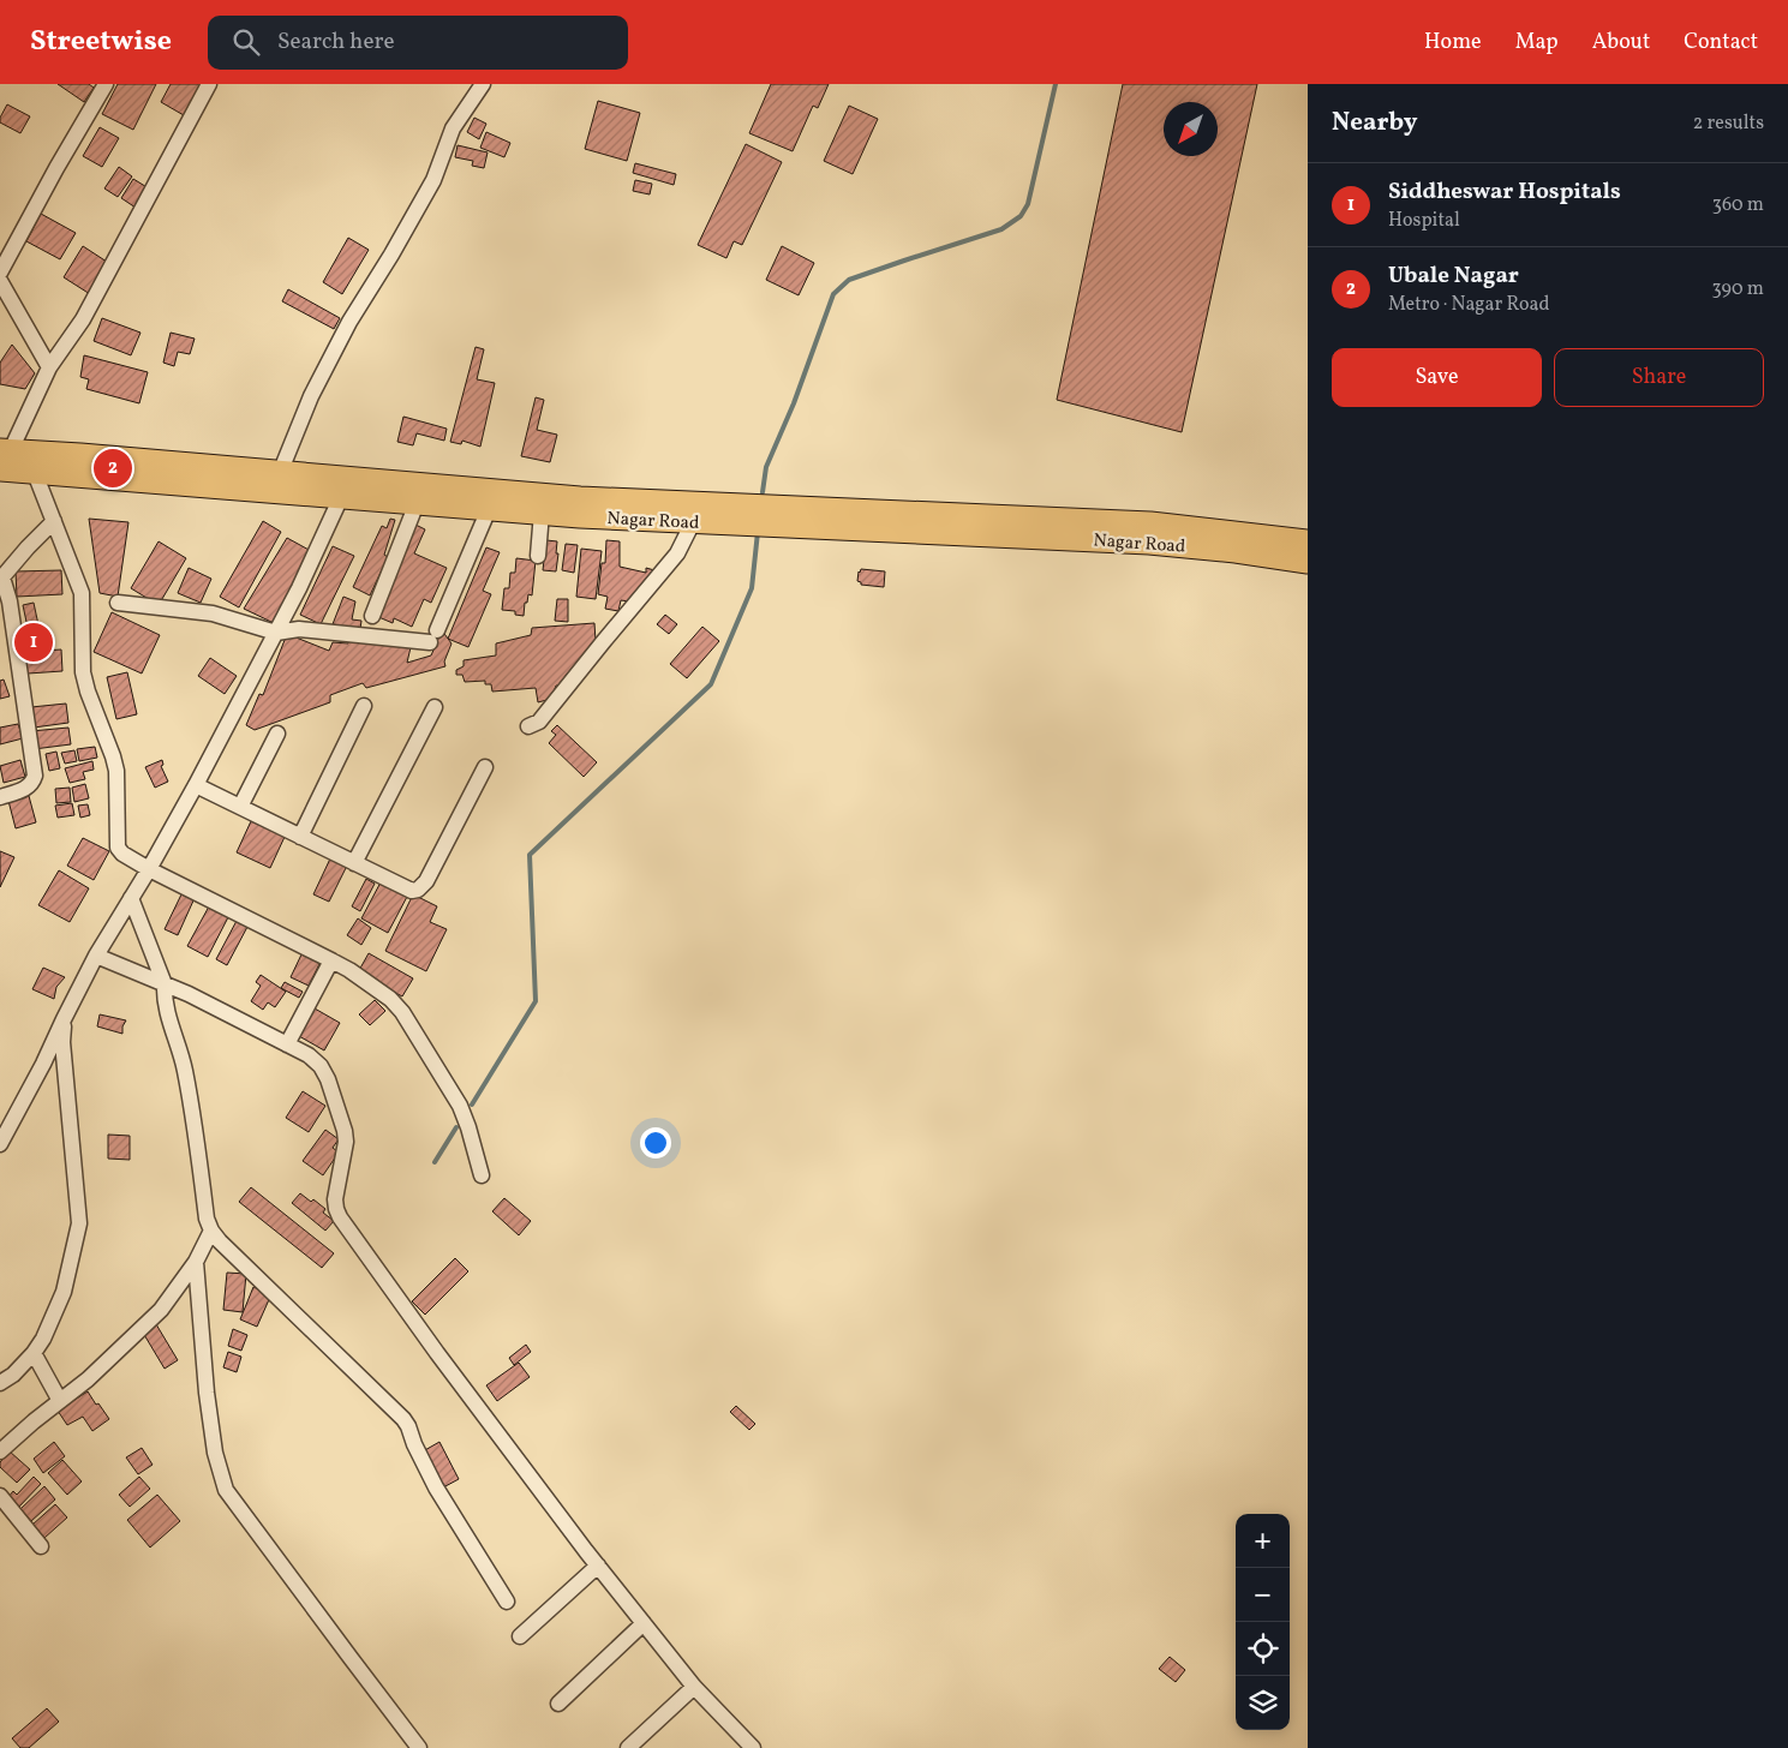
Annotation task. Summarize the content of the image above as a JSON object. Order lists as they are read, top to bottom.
{
  "streets": {
    "highway": ["Nagar Road"]
  },
  "north": "bottom left",
  "page": {
    "header": "Streetwise",
    "search": "Search here",
    "nav": [
      "Home",
      "Map",
      "About",
      "Contact"
    ],
    "heading": ["Nearby", "2 results"],
    "list": [
      {
        "mark": "1",
        "name": "Siddheswar Hospitals",
        "note": "Hospital",
        "value": "360 m"
      },
      {
        "mark": "2",
        "name": "Ubale Nagar",
        "note": "Metro · Nagar Road",
        "value": "390 m"
      }
    ],
    "buttons": ["Save", "Share"],
    "pins": ["2", "1"],
    "map_buttons": ["+", "−"]
  }
}
